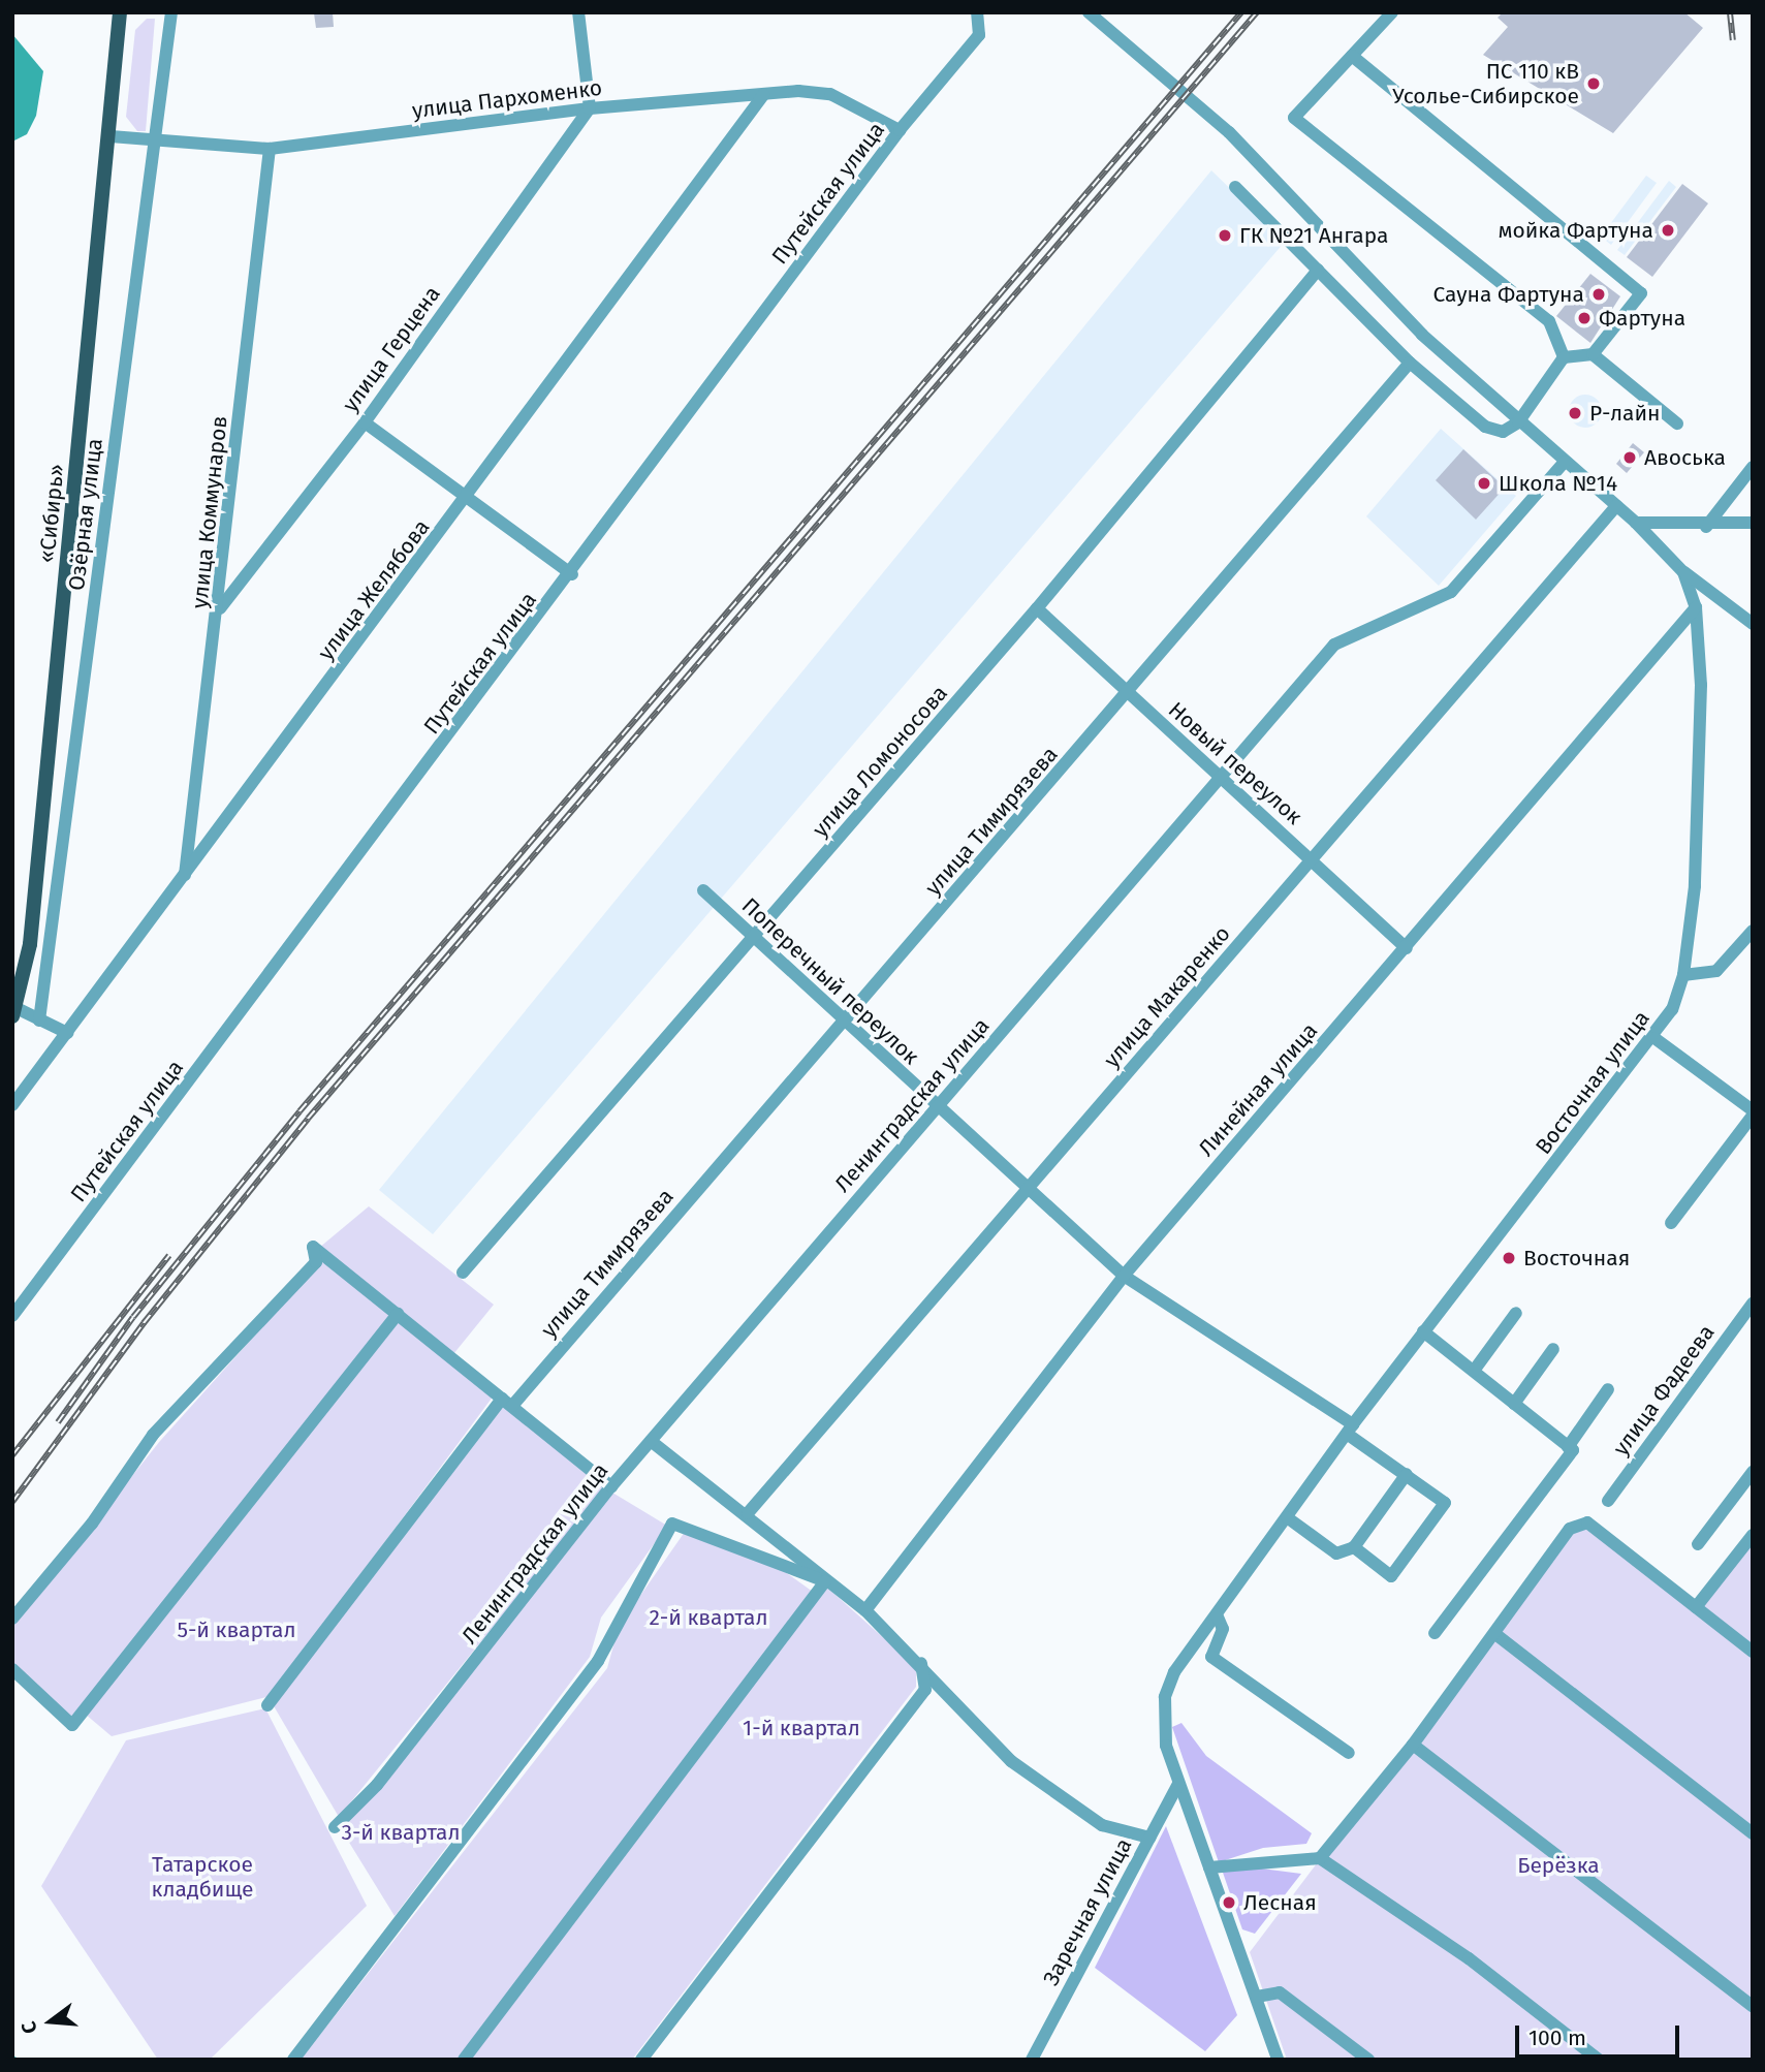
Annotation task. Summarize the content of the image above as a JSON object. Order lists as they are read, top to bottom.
{
  "streets": {
    "main road": ["«Сибирь»"],
    "street": [
      "улица Пархоменко",
      "Путейская улица",
      "улица Герцена",
      "улица Коммунаров",
      "Озёрная улица",
      "улица Желябова",
      "улица Ломоносова",
      "Новый переулок",
      "улица Тимирязева",
      "Поперечный переулок",
      "улица Макаренко",
      "Восточная улица",
      "Линейная улица",
      "Ленинградская улица",
      "улица Фадеева",
      "Заречная улица"
    ]
  },
  "crossings": [
    ["улица Пархоменко", "Путейская улица"],
    ["улица Пархоменко", "улица Герцена"],
    ["улица Пархоменко", "улица Коммунаров"],
    ["улица Пархоменко", "«Сибирь»"],
    ["улица Пархоменко", "Озёрная улица"],
    ["улица Пархоменко", "улица Желябова"],
    ["улица Герцена", "улица Коммунаров"],
    ["улица Коммунаров", "улица Желябова"],
    ["улица Ломоносова", "Новый переулок"],
    ["улица Ломоносова", "Поперечный переулок"],
    ["Новый переулок", "улица Тимирязева"],
    ["Новый переулок", "улица Макаренко"],
    ["Новый переулок", "Линейная улица"],
    ["Новый переулок", "Ленинградская улица"],
    ["улица Тимирязева", "Поперечный переулок"],
    ["Поперечный переулок", "улица Макаренко"],
    ["Поперечный переулок", "Восточная улица"],
    ["Поперечный переулок", "Линейная улица"],
    ["Поперечный переулок", "Ленинградская улица"],
    ["улица Макаренко", "Восточная улица"],
    ["Восточная улица", "Линейная улица"],
    ["Восточная улица", "Ленинградская улица"],
    ["Восточная улица", "Заречная улица"]
  ],
  "parks": [
    "2-й квартал",
    "5-й квартал",
    "1-й квартал",
    "3-й квартал",
    "Татарское кладбище",
    "Берёзка"
  ],
  "places": [
    "ПС 110 кВ Усолье-Сибирское",
    "мойка Фартуна",
    "ГК №21 Ангара",
    "Сауна Фартуна",
    "Фартуна",
    "Р-лайн",
    "Авоська",
    "Школа №14",
    "Восточная",
    "Лесная"
  ],
  "scale_bar": "100 m",
  "north": "left"
}
